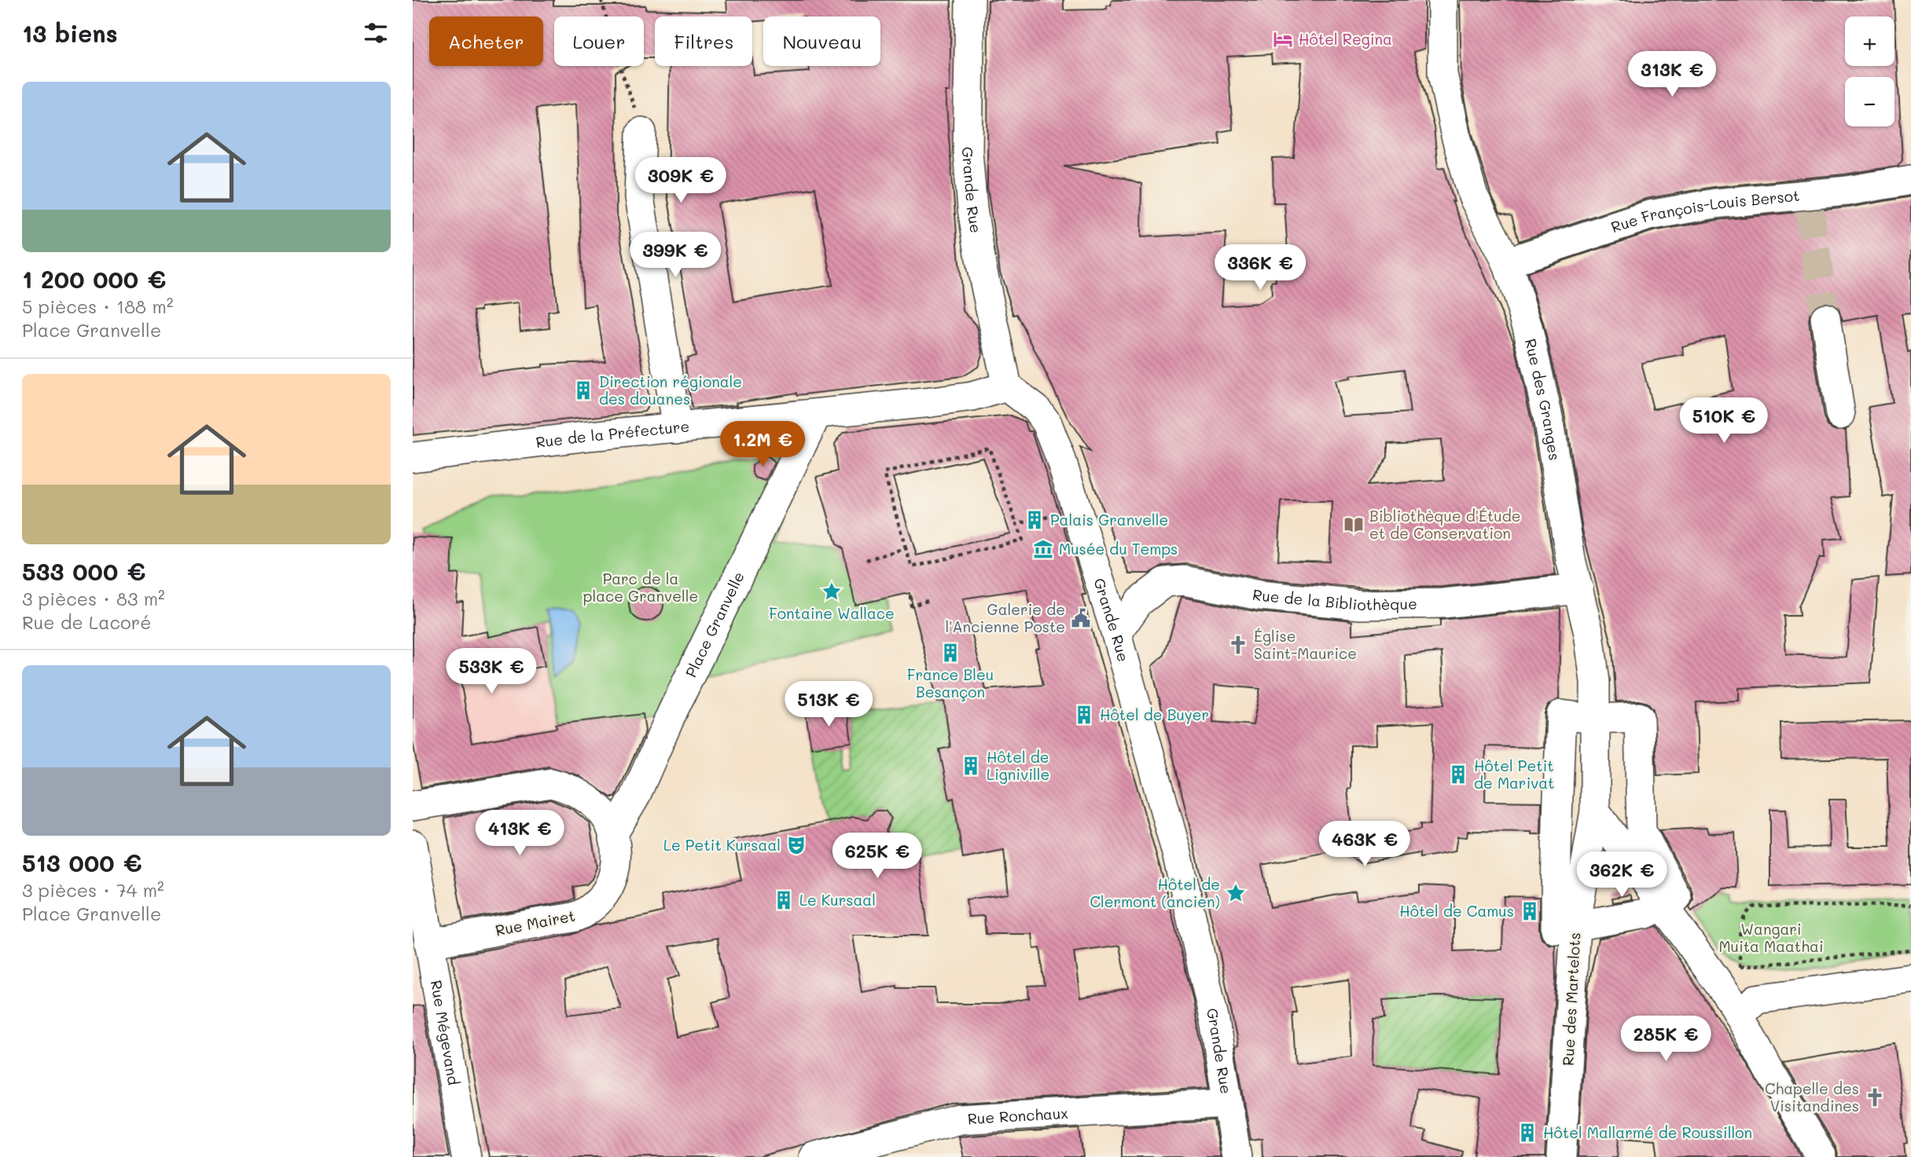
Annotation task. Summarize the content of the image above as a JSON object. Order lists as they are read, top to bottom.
{
  "streets": {
    "street": [
      "Grande Rue",
      "Rue François-Louis Bersot",
      "Rue des Granges",
      "Rue de la Préfecture",
      "Rue de la Bibliothèque",
      "Place Granvelle",
      "Rue Mairet",
      "Rue des Martelots",
      "Rue Mégevand",
      "Rue Ronchaux"
    ]
  },
  "crossings": [
    ["Grande Rue", "Rue de la Préfecture"],
    ["Grande Rue", "Rue de la Bibliothèque"],
    ["Grande Rue", "Rue Ronchaux"],
    ["Rue François-Louis Bersot", "Rue des Granges"],
    ["Rue des Granges", "Rue de la Bibliothèque"],
    ["Rue des Granges", "Rue des Martelots"],
    ["Rue de la Préfecture", "Place Granvelle"],
    ["Place Granvelle", "Rue Mairet"],
    ["Rue Mairet", "Rue Mégevand"]
  ],
  "parks": ["Parc de la place Granvelle", "Wangari Muita Maathai"],
  "places": {
    "hotel": ["Hôtel Regina"],
    "building": [
      "Direction régionale des douanes",
      "Palais Granvelle",
      "France Bleu Besançon",
      "Hôtel de Buyer",
      "Hôtel de Ligniville",
      "Hôtel Petit de Marivat",
      "Le Kursaal",
      "Hôtel de Camus",
      "Hôtel Mallarmé de Roussillon"
    ],
    "library": ["Bibliothèque d'Étude et de Conservation"],
    "museum": ["Musée du Temps"],
    "place": ["Fontaine Wallace", "Hôtel de Clermont (ancien)"],
    "public building": ["Galerie de l'Ancienne Poste"],
    "church": ["Église Saint-Maurice", "Chapelle des Visitandines"],
    "theatre": ["Le Petit Kursaal"]
  },
  "page": {
    "heading": "13 biens",
    "map_buttons": ["+", "−"],
    "chip": [
      "Acheter",
      "Louer",
      "Filtres",
      "Nouveau"
    ],
    "price": [
      "313K €",
      "309K €",
      "399K €",
      "336K €",
      "510K €",
      "1.2M €",
      "533K €",
      "513K €",
      "413K €",
      "463K €",
      "625K €",
      "362K €",
      "285K €"
    ],
    "list": [
      {
        "name": "1 200 000 €",
        "note": "5 pièces · 188 m² · Place Granvelle"
      },
      {
        "name": "533 000 €",
        "note": "3 pièces · 83 m² · Rue de Lacoré"
      },
      {
        "name": "513 000 €",
        "note": "3 pièces · 74 m² · Place Granvelle"
      }
    ]
  }
}
